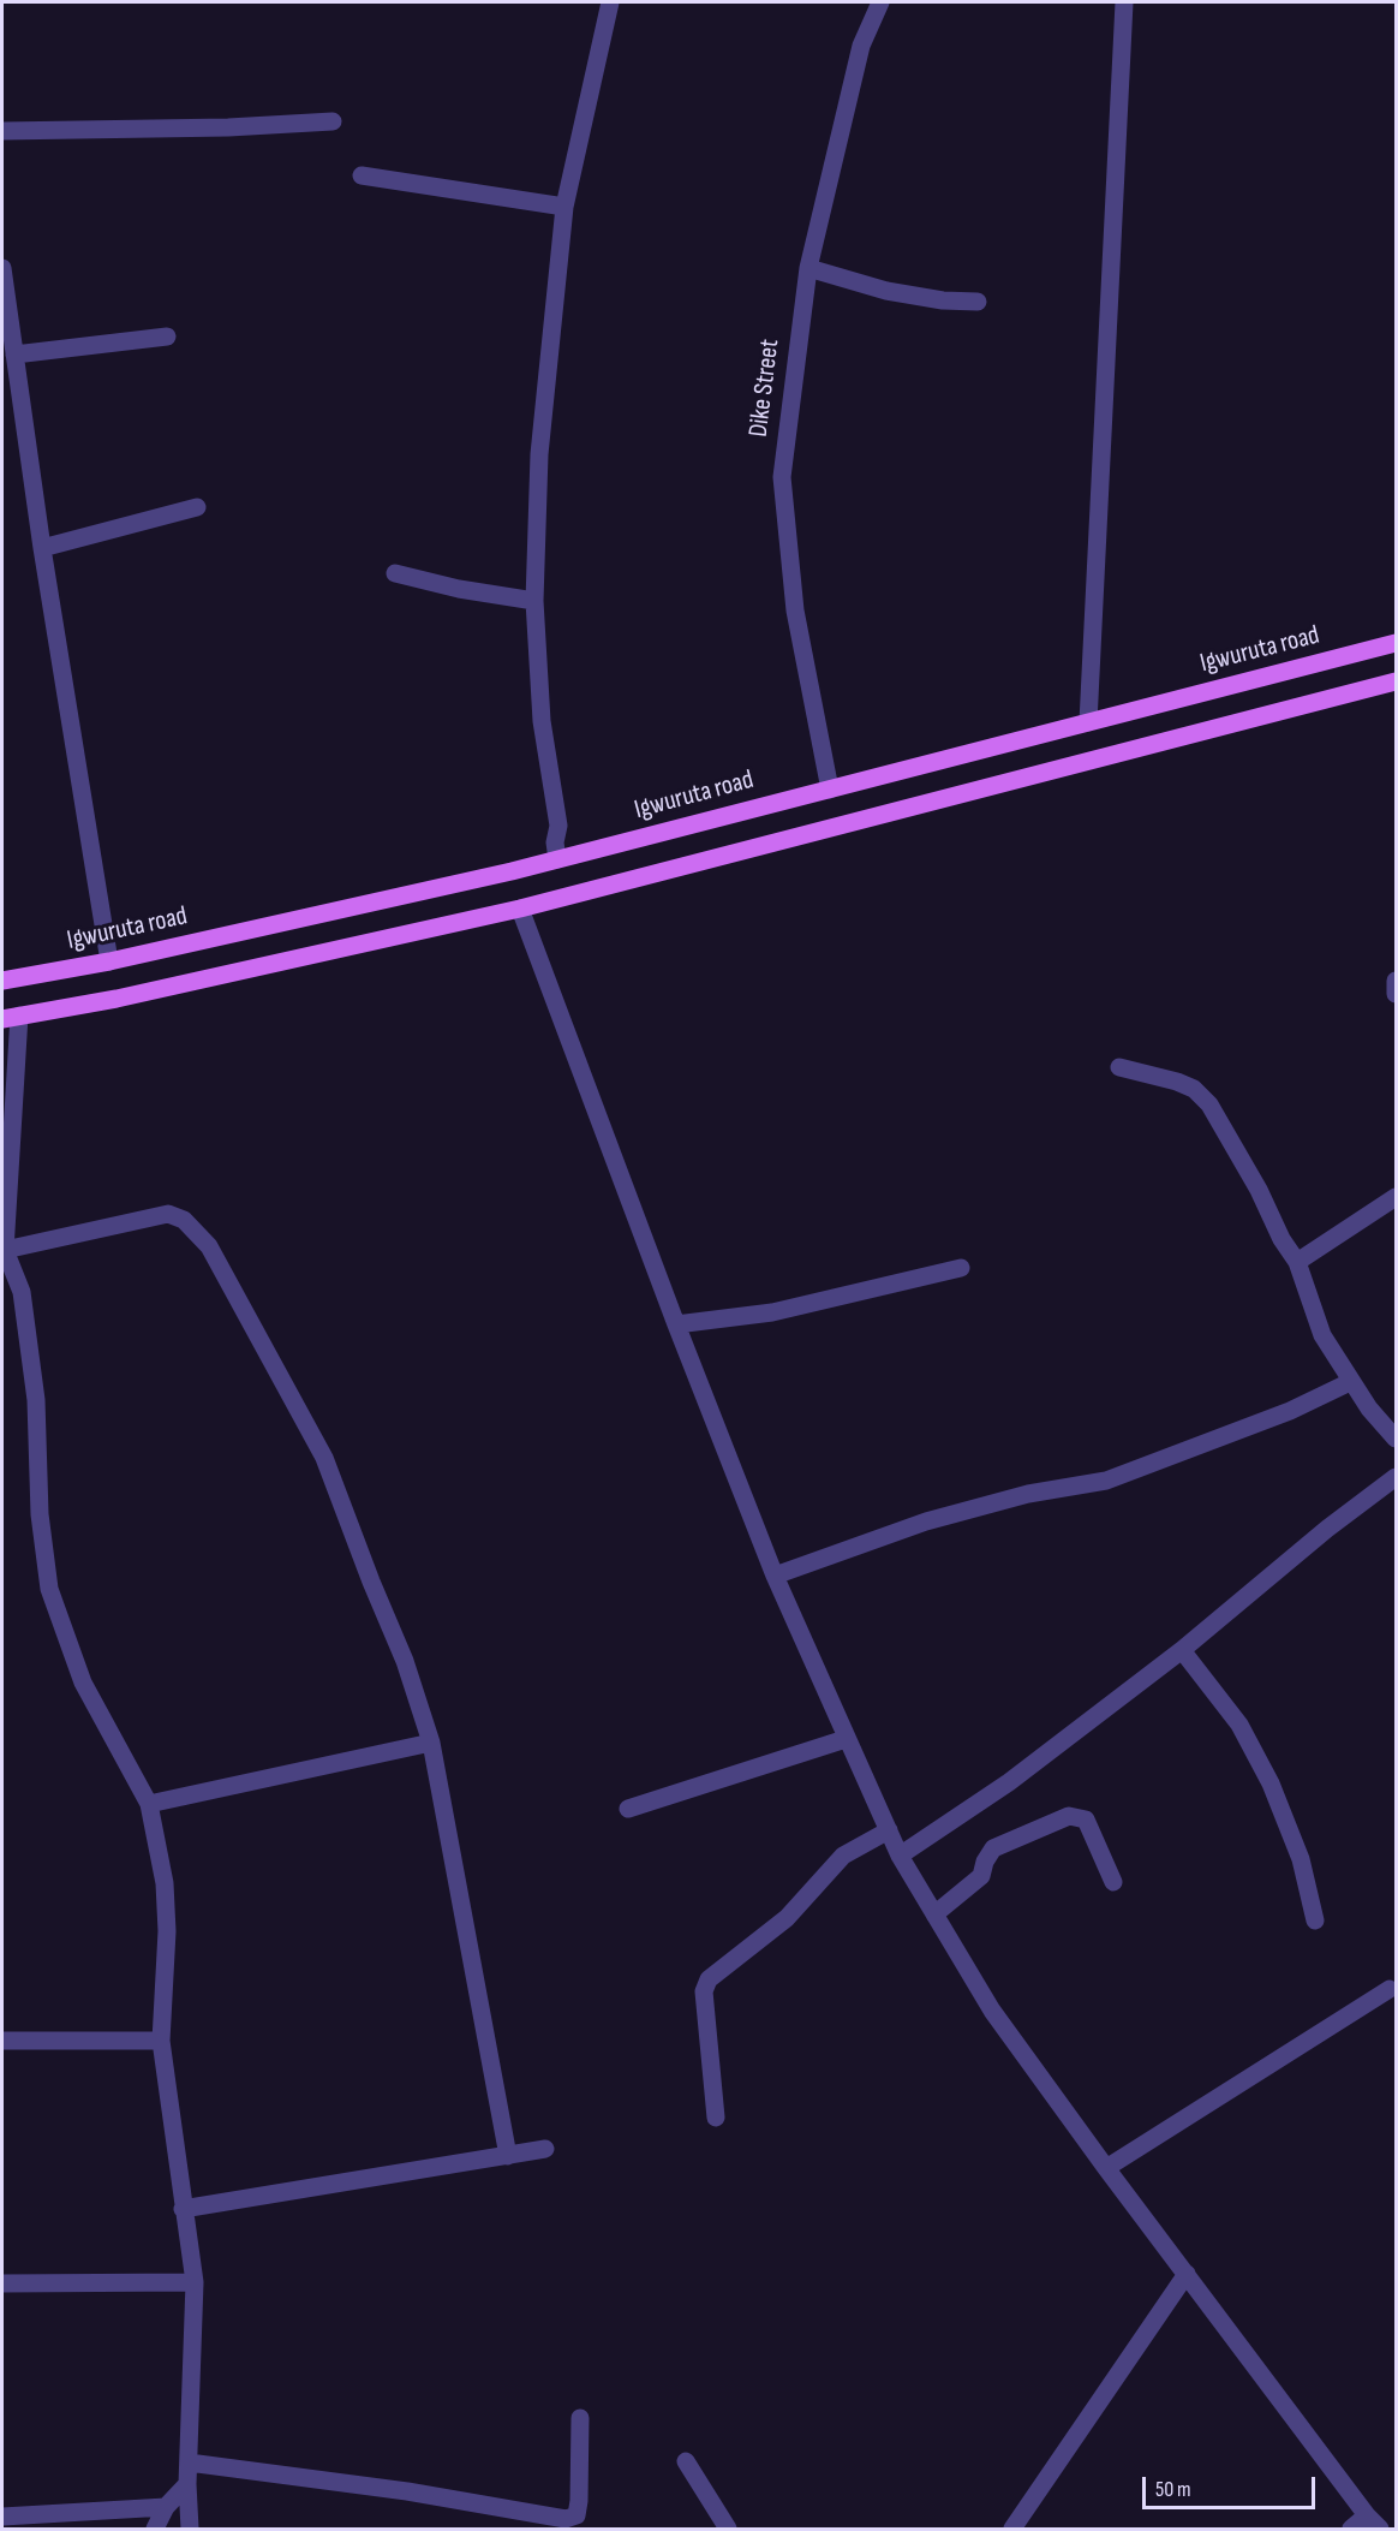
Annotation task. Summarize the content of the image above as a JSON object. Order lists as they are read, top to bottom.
{
  "streets": {
    "main road": ["Igwuruta road"],
    "street": ["Dike Street"]
  },
  "crossings": [
    ["Dike Street", "Igwuruta road"]
  ],
  "scale_bar": "50 m"
}
